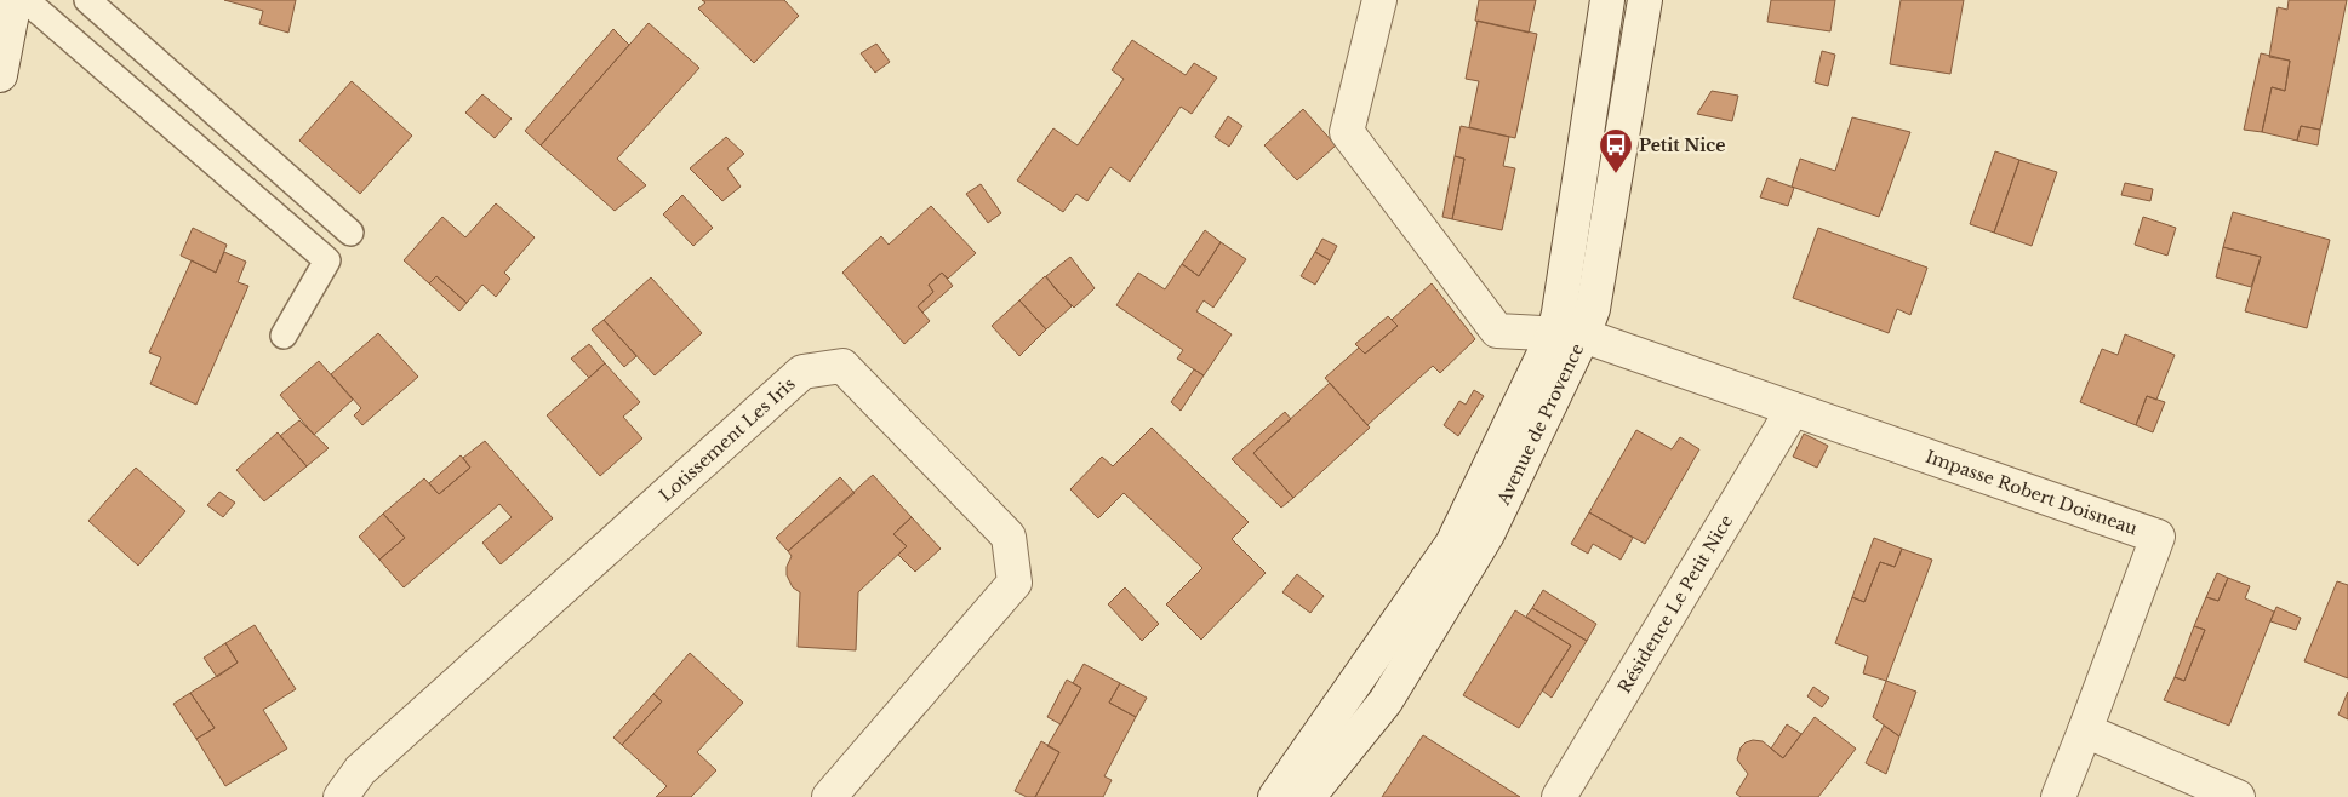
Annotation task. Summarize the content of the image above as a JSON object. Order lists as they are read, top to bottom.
{
  "streets": {
    "street": [
      "Avenue de Provence",
      "Lotissement Les Iris",
      "Impasse Robert Doisneau",
      "Résidence Le Petit Nice"
    ]
  },
  "crossings": [
    ["Avenue de Provence", "Impasse Robert Doisneau"],
    ["Impasse Robert Doisneau", "Résidence Le Petit Nice"]
  ],
  "places": {
    "bus stop": ["Petit Nice"]
  }
}
